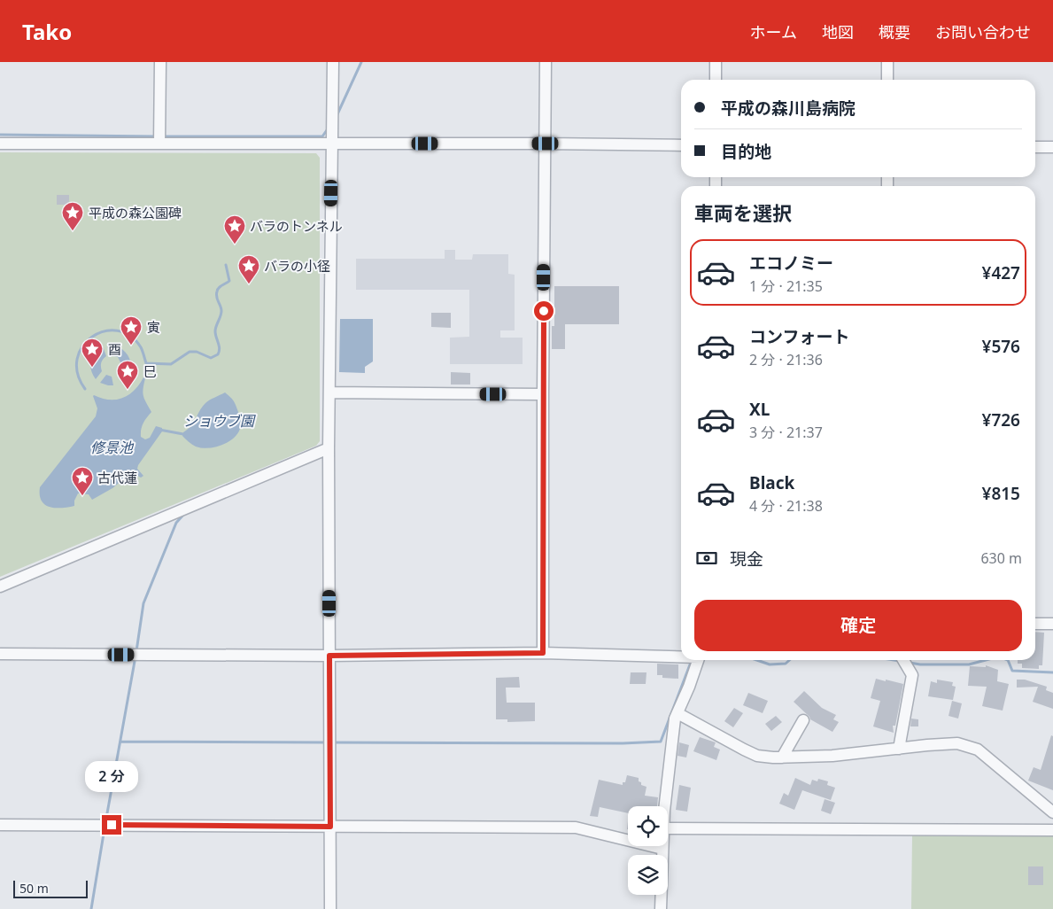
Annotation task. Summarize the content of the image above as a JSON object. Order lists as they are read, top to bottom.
{
  "water": ["ショウブ園", "修景池"],
  "places": {
    "place": [
      "平成の森公園碑",
      "バラのトンネル",
      "バラの小径",
      "寅",
      "酉",
      "巳",
      "古代蓮"
    ]
  },
  "scale_bar": "50 m",
  "page": {
    "header": "Tako",
    "nav": [
      "ホーム",
      "地図",
      "概要",
      "お問い合わせ"
    ],
    "banner": ["平成の森川島病院", "目的地"],
    "heading": "車両を選択",
    "list": [
      {
        "name": "エコノミー",
        "note": "1 分 · 21:35",
        "value": "¥427"
      },
      {
        "name": "コンフォート",
        "note": "2 分 · 21:36",
        "value": "¥576"
      },
      {
        "name": "XL",
        "note": "3 分 · 21:37",
        "value": "¥726"
      },
      {
        "name": "Black",
        "note": "4 分 · 21:38",
        "value": "¥815"
      }
    ],
    "pay": ["現金", "630 m"],
    "buttons": "確定",
    "bubble": "2 分",
    "scale": "50 m"
  }
}
